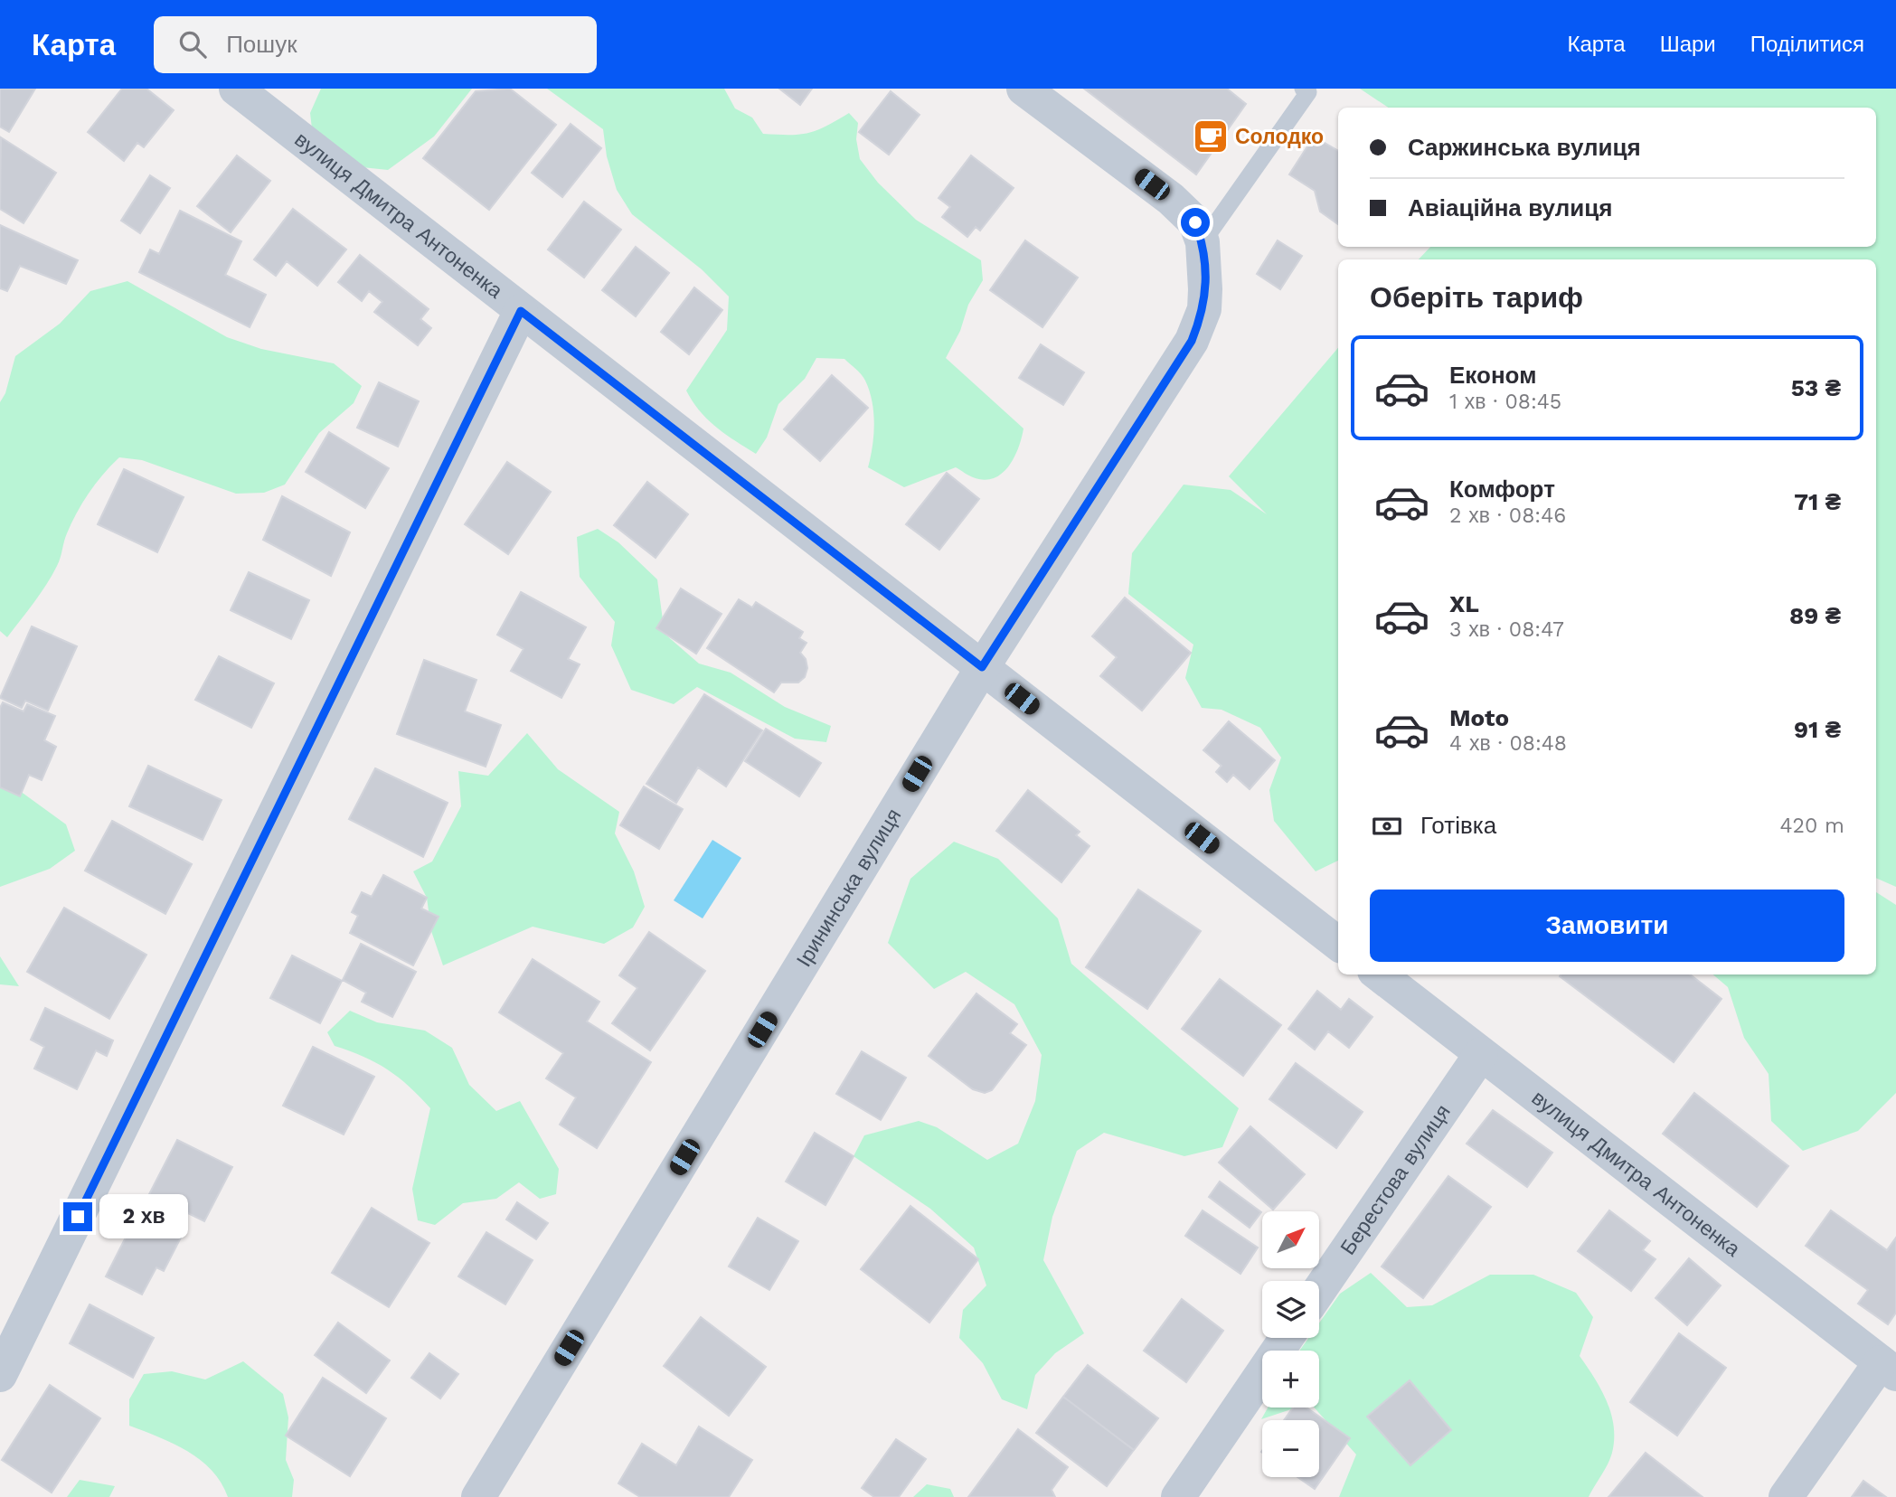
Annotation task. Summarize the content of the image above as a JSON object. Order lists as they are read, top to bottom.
{
  "streets": {
    "street": ["вулиця Дмитра Антоненка", "Ірининська вулиця", "Берестова вулиця"]
  },
  "crossings": [
    ["вулиця Дмитра Антоненка", "Ірининська вулиця"],
    ["вулиця Дмитра Антоненка", "Берестова вулиця"]
  ],
  "places": {
    "cafe": ["Солодко"]
  },
  "north": "top right",
  "page": {
    "header": "Карта",
    "search": "Пошук",
    "nav": ["Карта", "Шари", "Поділитися"],
    "banner": ["Саржинська вулиця", "Авіаційна вулиця"],
    "heading": "Оберіть тариф",
    "list": [
      {
        "name": "Економ",
        "note": "1 хв · 08:45",
        "value": "53 ₴"
      },
      {
        "name": "Комфорт",
        "note": "2 хв · 08:46",
        "value": "71 ₴"
      },
      {
        "name": "XL",
        "note": "3 хв · 08:47",
        "value": "89 ₴"
      },
      {
        "name": "Moto",
        "note": "4 хв · 08:48",
        "value": "91 ₴"
      }
    ],
    "pay": ["Готівка", "420 m"],
    "buttons": "Замовити",
    "bubble": "2 хв",
    "map_buttons": ["+", "−"]
  }
}
